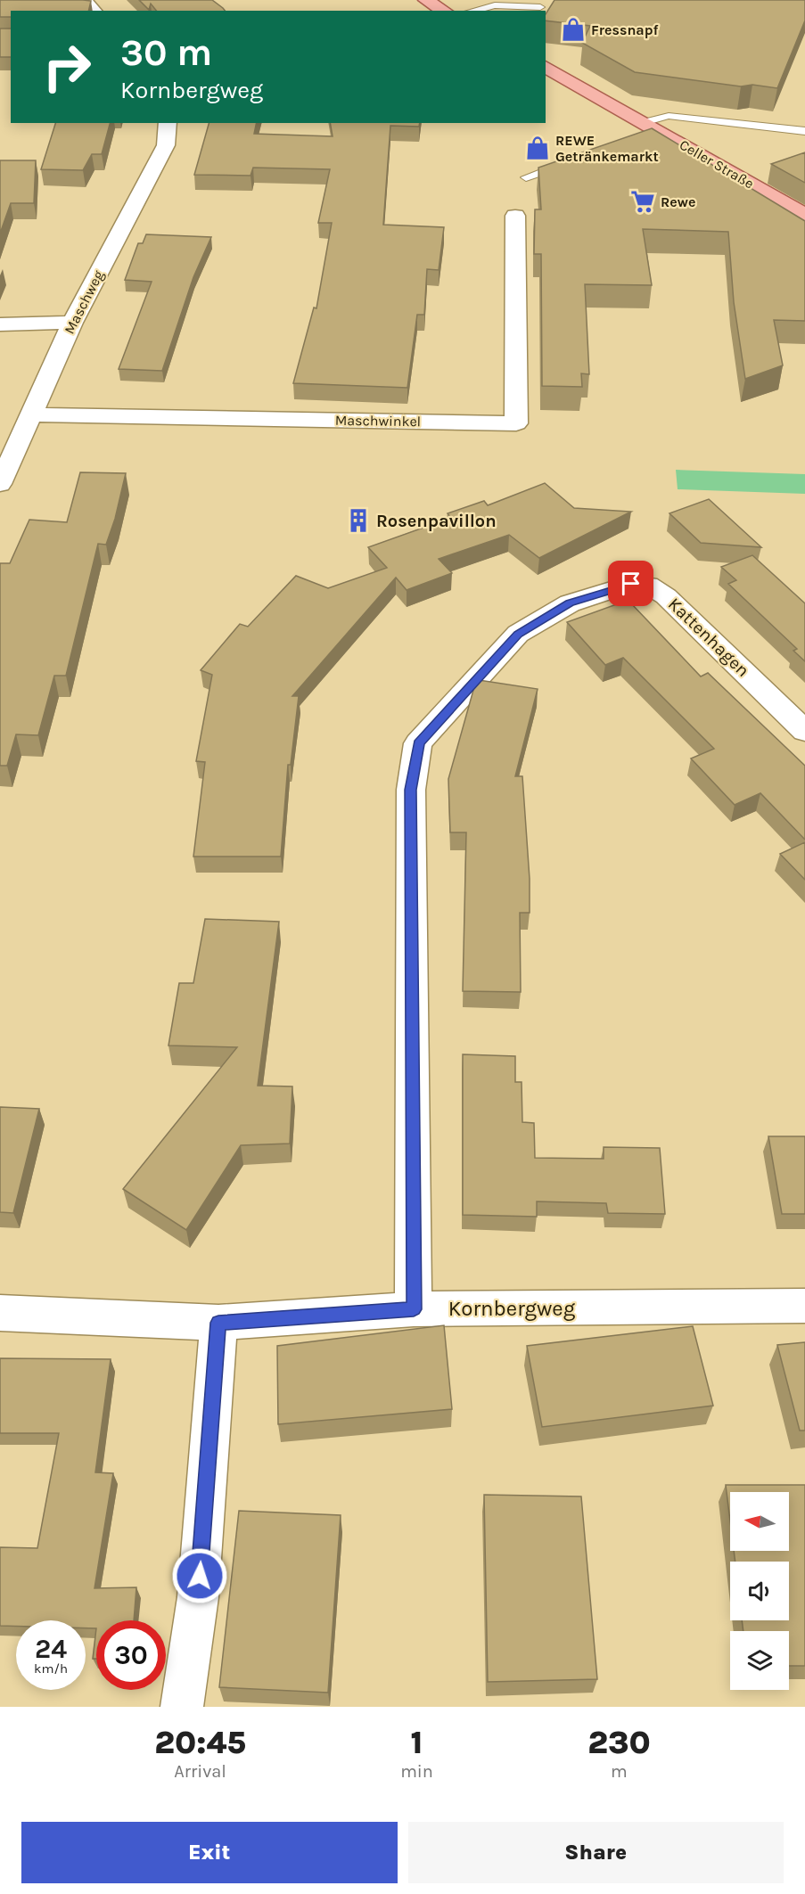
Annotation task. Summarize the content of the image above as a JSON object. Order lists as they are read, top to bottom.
{
  "streets": {
    "main road": ["Celler Straße"],
    "street": [
      "Maschweg",
      "Maschwinkel",
      "Kattenhagen",
      "Kornbergweg"
    ]
  },
  "crossings": [
    ["Maschweg", "Maschwinkel"],
    ["Kattenhagen", "Kornbergweg"]
  ],
  "places": {
    "shop": ["Fressnapf", "REWE Getränkemarkt"],
    "supermarket": ["Rewe"],
    "building": ["Rosenpavillon"]
  },
  "north": "left",
  "page": {
    "turn": ["30 m", "Kornbergweg"],
    "speed": "24 km/h",
    "limit": "30",
    "eta": [
      "20:45",
      "Arrival",
      "1",
      "min",
      "230",
      "m"
    ],
    "buttons": ["Exit", "Share"]
  }
}
